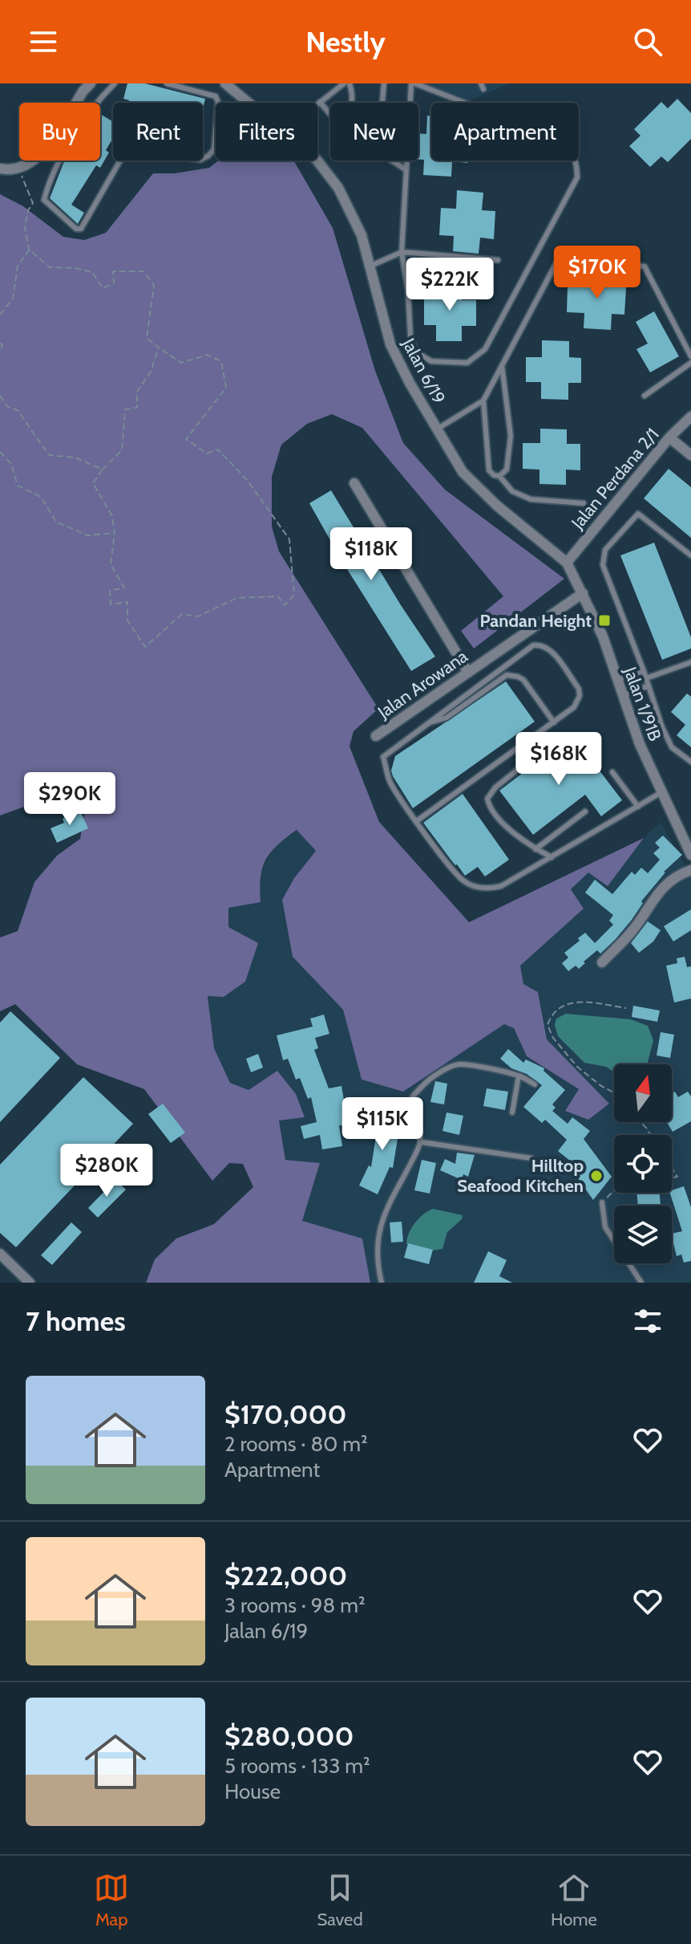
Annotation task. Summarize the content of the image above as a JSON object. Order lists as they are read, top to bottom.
{
  "streets": {
    "street": [
      "Jalan 6/19",
      "Jalan Perdana 2/1",
      "Jalan Arowana",
      "Jalan 1/91B"
    ]
  },
  "crossings": [
    ["Jalan 6/19", "Jalan Perdana 2/1"],
    ["Jalan 6/19", "Jalan 1/91B"],
    ["Jalan Perdana 2/1", "Jalan 1/91B"],
    ["Jalan Arowana", "Jalan 1/91B"]
  ],
  "places": {
    "transit": ["Pandan Height"],
    "other": ["Hilltop Seafood Kitchen"]
  },
  "north": "top",
  "page": {
    "header": "Nestly",
    "chip": [
      "Buy",
      "Rent",
      "Filters",
      "New",
      "Apartment"
    ],
    "price": [
      "$170K",
      "$222K",
      "$118K",
      "$168K",
      "$290K",
      "$115K",
      "$280K"
    ],
    "heading": "7 homes",
    "list": [
      {
        "name": "$170,000",
        "note": "2 rooms · 80 m² · Apartment"
      },
      {
        "name": "$222,000",
        "note": "3 rooms · 98 m² · Jalan 6/19"
      },
      {
        "name": "$280,000",
        "note": "5 rooms · 133 m² · House"
      }
    ],
    "tabs": ["Map", "Saved", "Home"]
  }
}
